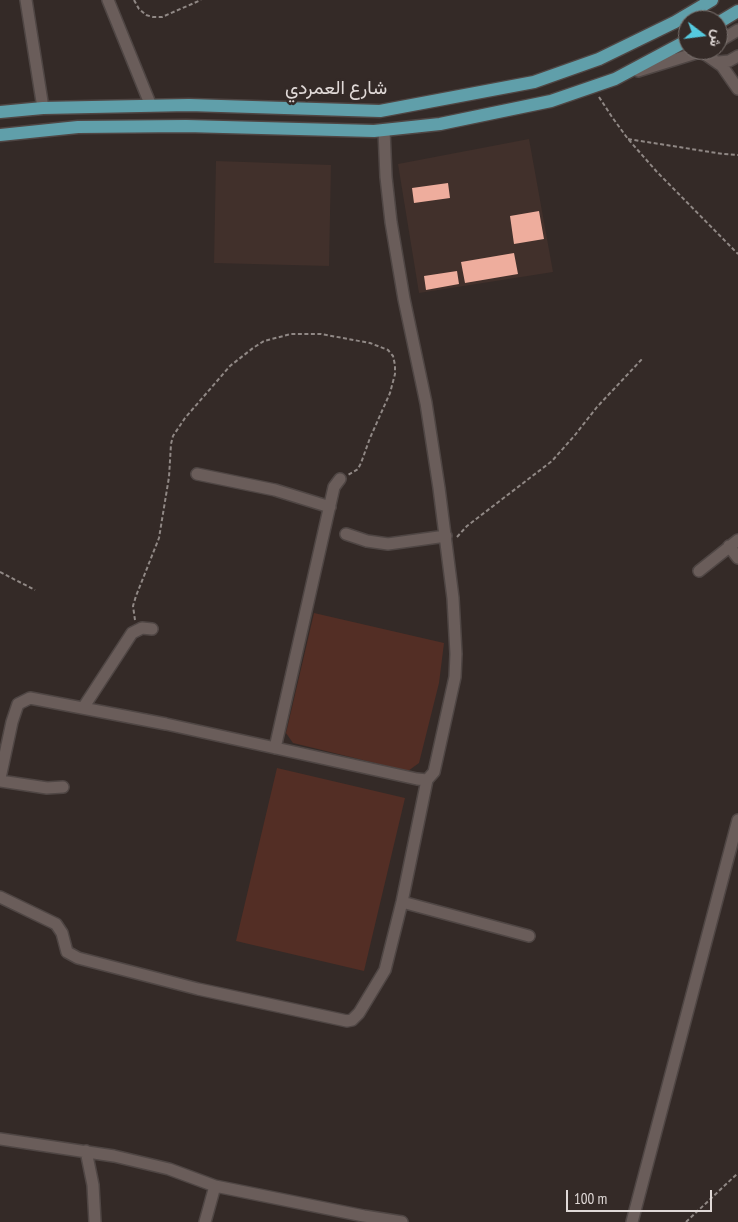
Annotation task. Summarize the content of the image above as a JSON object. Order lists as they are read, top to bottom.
{
  "streets": {
    "main road": ["شارع العمردي"]
  },
  "scale_bar": "100 m",
  "north": "right"
}
